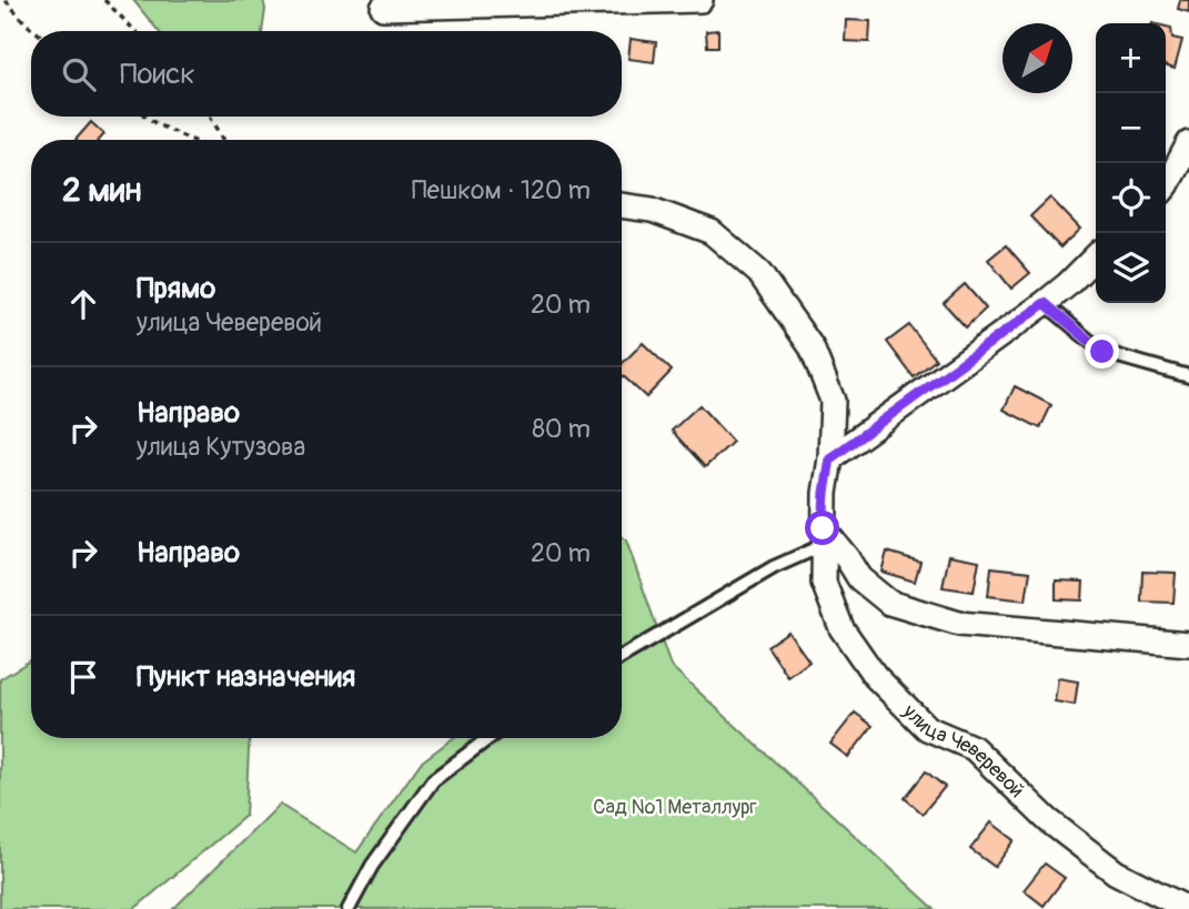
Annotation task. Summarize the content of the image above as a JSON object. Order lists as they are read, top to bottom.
{
  "streets": {
    "street": ["улица Чеверевой"]
  },
  "parks": ["Сад №1 Металлург"],
  "north": "top right",
  "page": {
    "map_buttons": ["+", "−"],
    "search": "Поиск",
    "heading": ["2 мин", "Пешком · 120 m"],
    "list": [
      ["Прямо", "улица Чеверевой", "20 m"],
      ["Направо", "улица Кутузова", "80 m"],
      ["Направо", "20 m"],
      "Пункт назначения"
    ]
  }
}
